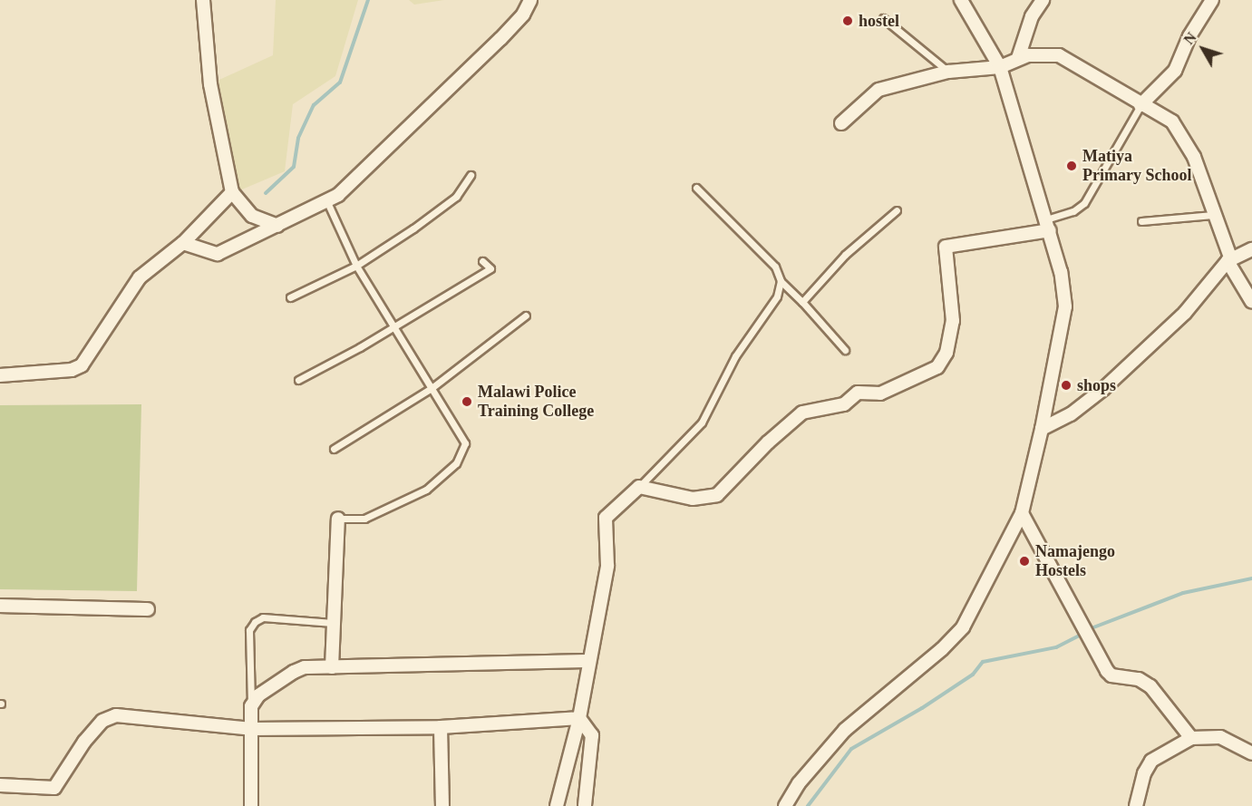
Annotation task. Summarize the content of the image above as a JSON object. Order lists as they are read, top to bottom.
{
  "places": [
    "hostel",
    "Matiya Primary School",
    "shops",
    "Malawi Police Training College",
    "Namajengo Hostels"
  ],
  "north": "top left"
}
